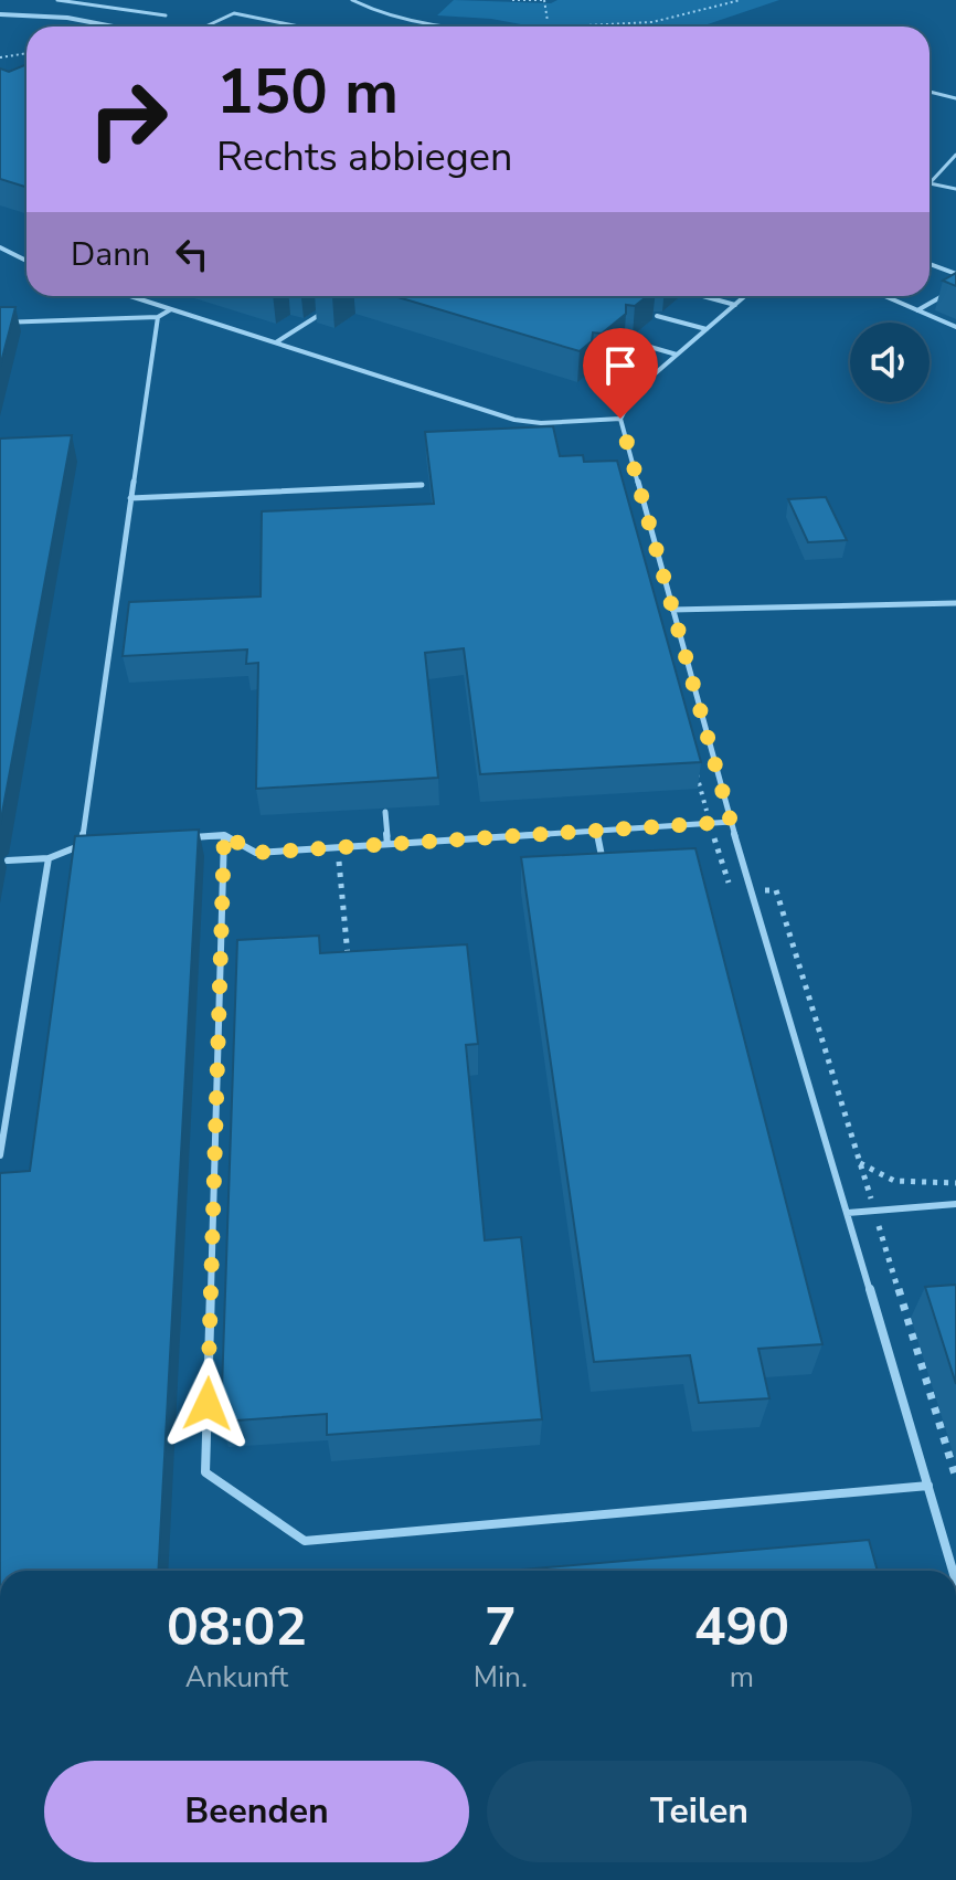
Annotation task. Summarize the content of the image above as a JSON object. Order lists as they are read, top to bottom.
{
  "page": {
    "turn": ["150 m", "Rechts abbiegen"],
    "then": "Dann",
    "eta": [
      "08:02",
      "Ankunft",
      "7",
      "Min.",
      "490",
      "m"
    ],
    "buttons": ["Beenden", "Teilen"]
  }
}
